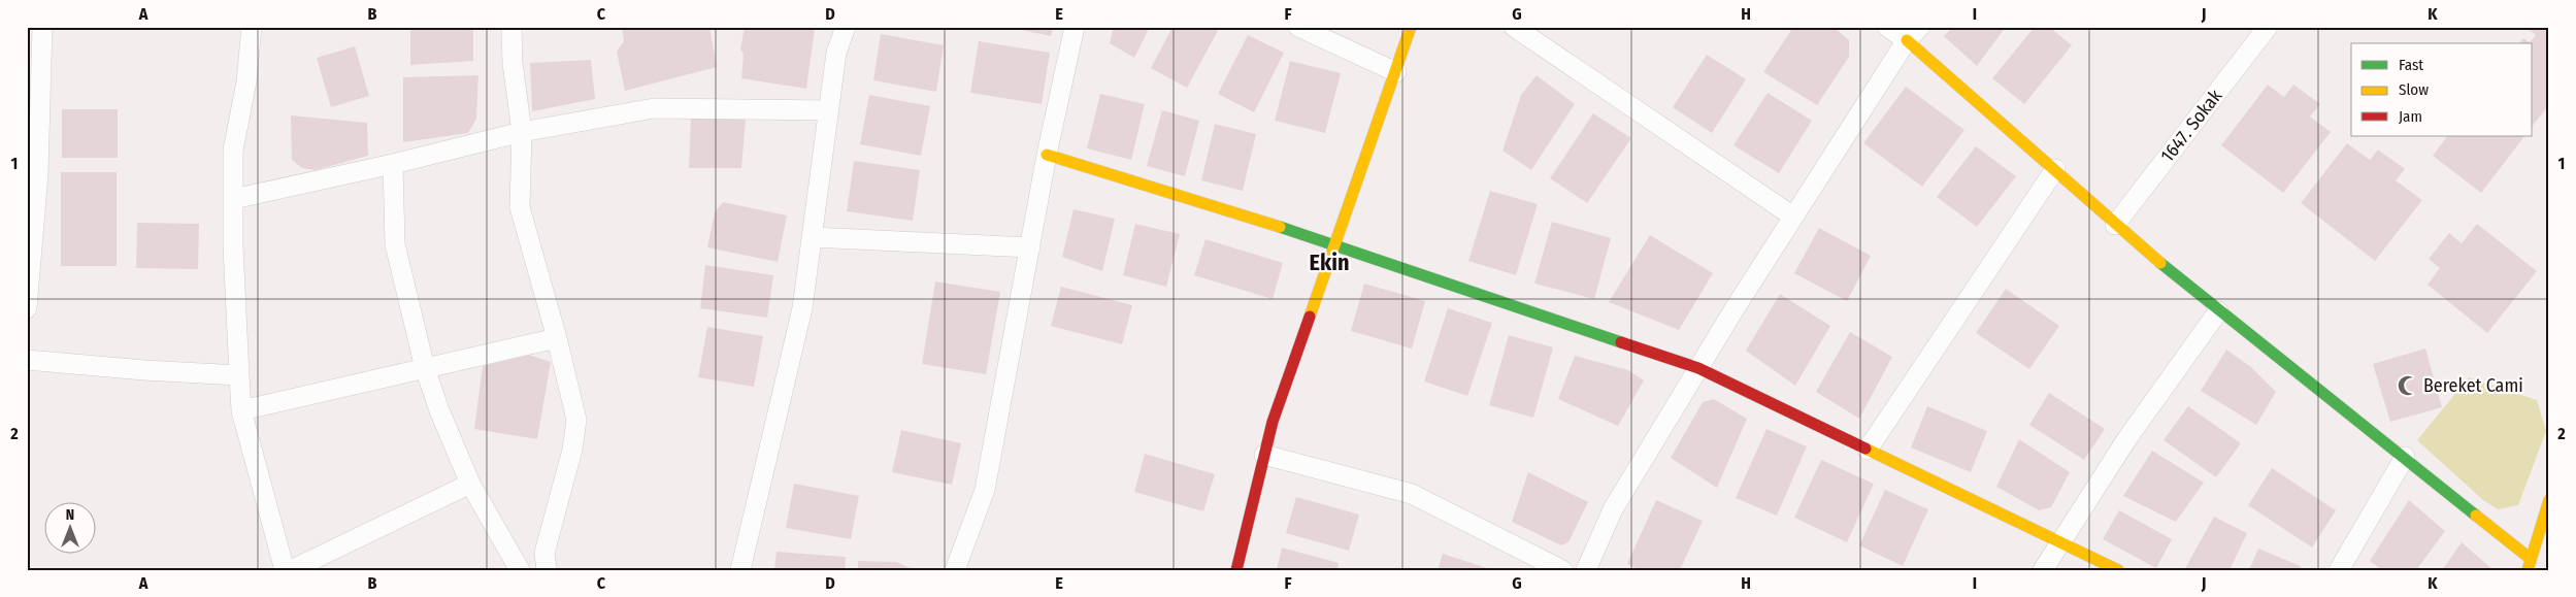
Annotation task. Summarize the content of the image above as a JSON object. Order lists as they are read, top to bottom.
{
  "streets": {
    "street": ["1647. Sokak"]
  },
  "districts": ["Ekin"],
  "places": {
    "mosque": ["Bereket Cami"]
  },
  "legend": ["Fast", "Slow", "Jam"],
  "north": "top",
  "grid": {
    "columns": [
      "A",
      "B",
      "C",
      "D",
      "E",
      "F",
      "G",
      "H",
      "I",
      "J",
      "K"
    ],
    "rows": ["1", "2"]
  }
}
